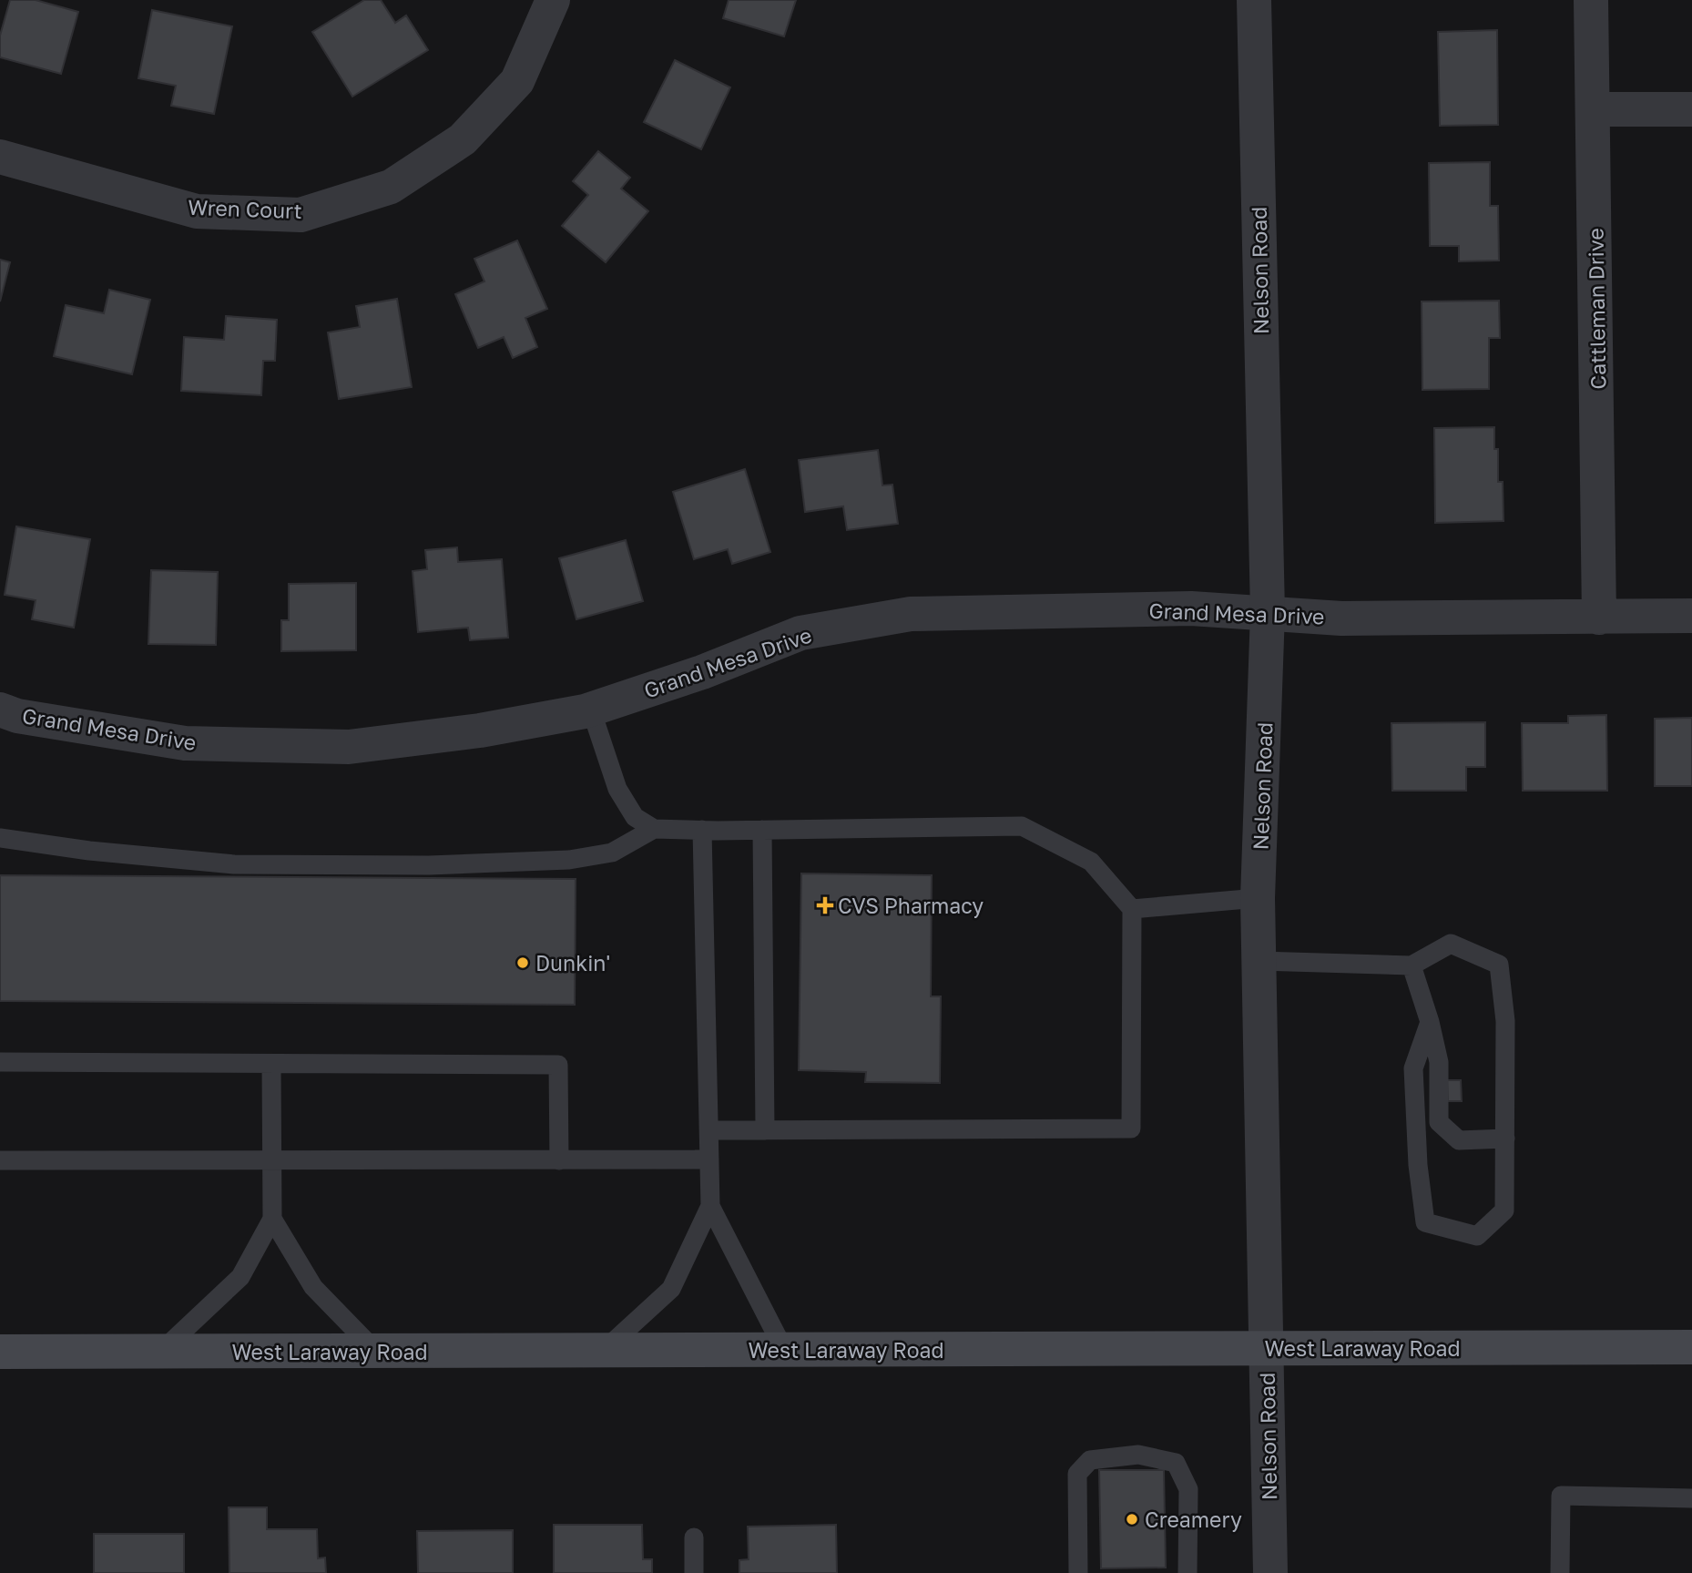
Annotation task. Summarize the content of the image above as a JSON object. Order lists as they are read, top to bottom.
{
  "streets": {
    "main road": ["West Laraway Road"],
    "street": [
      "Wren Court",
      "Nelson Road",
      "Cattleman Drive",
      "Grand Mesa Drive"
    ]
  },
  "crossings": [
    ["Nelson Road", "Grand Mesa Drive"],
    ["Nelson Road", "West Laraway Road"],
    ["Cattleman Drive", "Grand Mesa Drive"]
  ],
  "places": {
    "health": ["CVS Pharmacy"],
    "other": ["Dunkin'", "Creamery"]
  }
}
